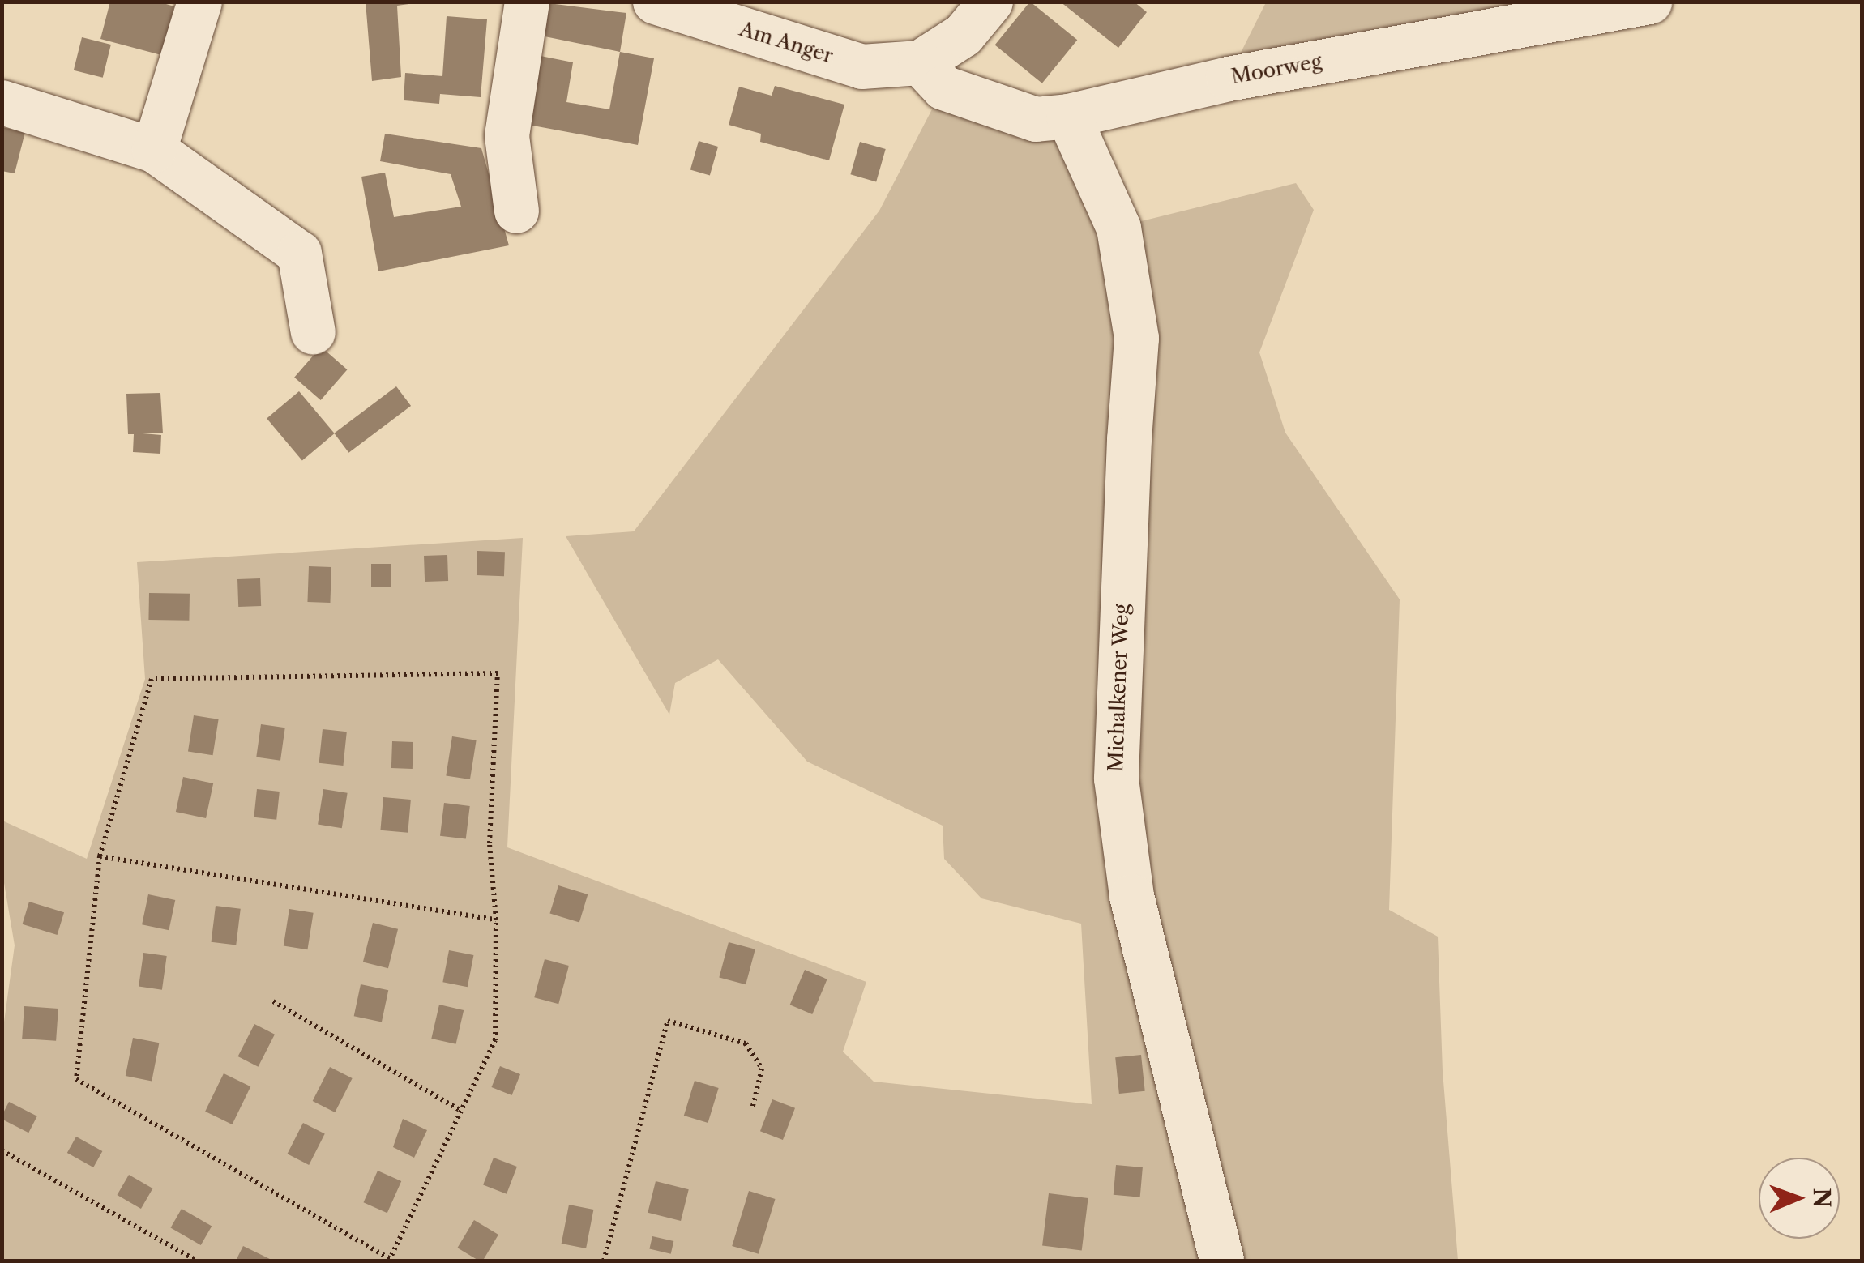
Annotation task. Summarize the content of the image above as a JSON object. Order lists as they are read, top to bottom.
{
  "streets": {
    "street": ["Am Anger", "Moorweg", "Michalkener Weg"]
  },
  "crossings": [
    ["Am Anger", "Moorweg"],
    ["Moorweg", "Michalkener Weg"]
  ],
  "north": "right"
}
